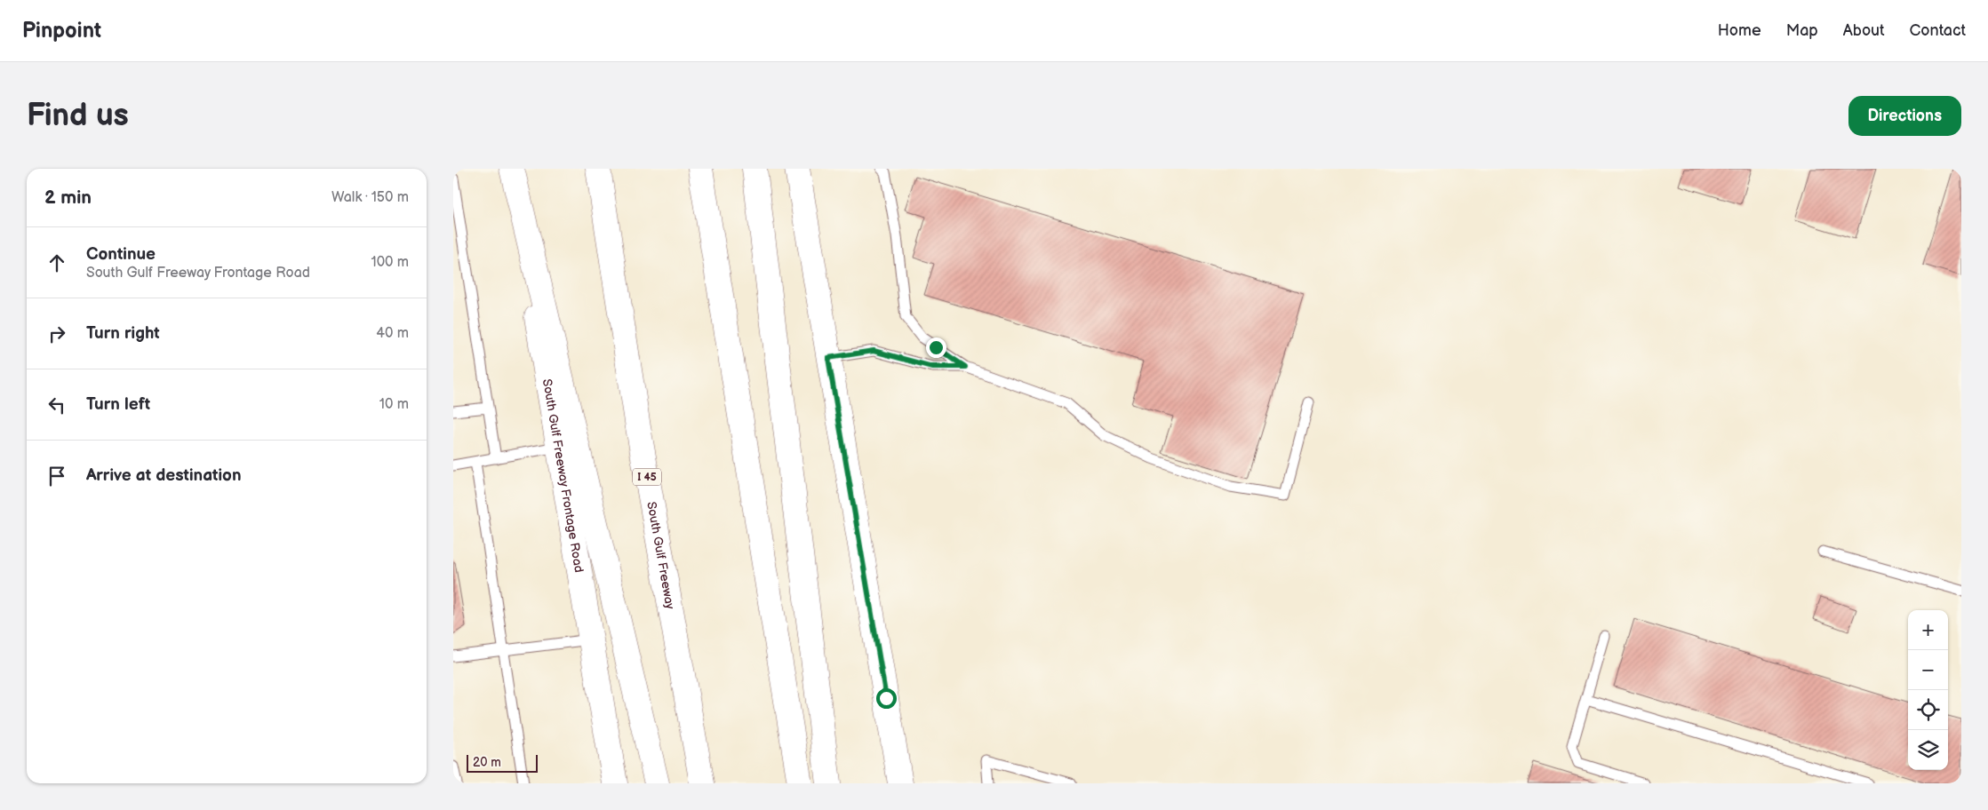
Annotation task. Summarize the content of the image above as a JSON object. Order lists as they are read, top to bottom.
{
  "streets": {
    "main road": ["South Gulf Freeway Frontage Road", "I 45", "South Gulf Freeway"]
  },
  "scale_bar": "20 m",
  "page": {
    "header": "Pinpoint",
    "nav": [
      "Home",
      "Map",
      "About",
      "Contact"
    ],
    "buttons": "Directions",
    "title": "Find us",
    "heading": ["2 min", "Walk · 150 m"],
    "list": [
      ["Continue", "South Gulf Freeway Frontage Road", "100 m"],
      ["Turn right", "40 m"],
      ["Turn left", "10 m"],
      "Arrive at destination"
    ],
    "map_buttons": ["+", "−"],
    "scale": "20 m"
  }
}
